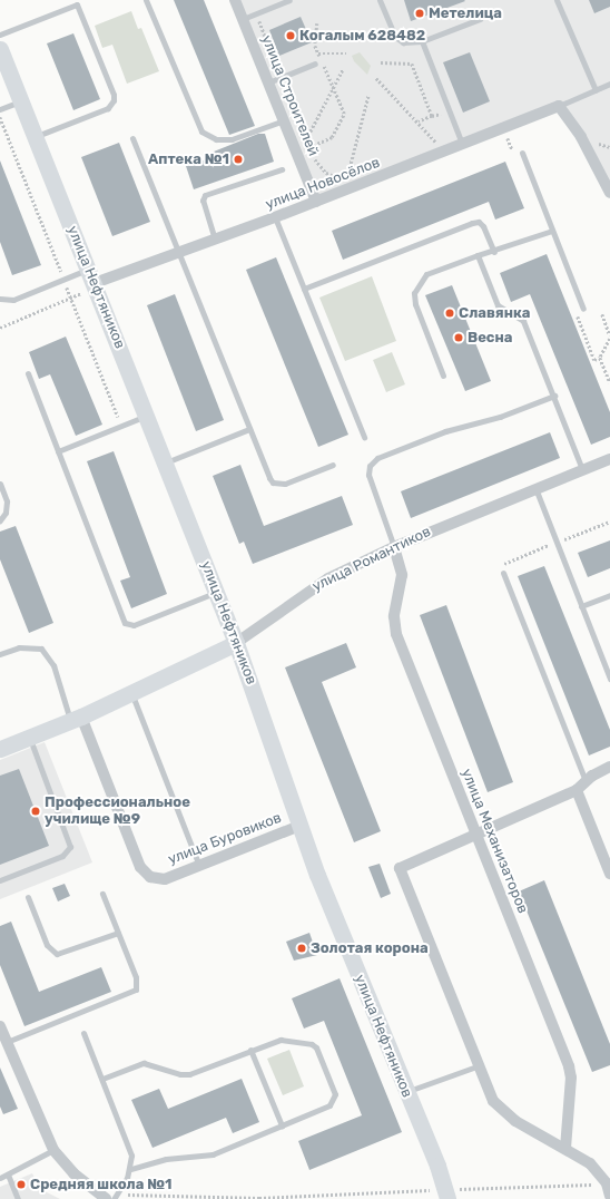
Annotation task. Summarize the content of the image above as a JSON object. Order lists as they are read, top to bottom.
{
  "streets": {
    "street": [
      "улица Строителей",
      "улица Новосёлов",
      "улица Нефтяников",
      "улица Романтиков",
      "улица Буровиков",
      "улица Механизаторов"
    ]
  },
  "crossings": [
    ["улица Строителей", "улица Новосёлов"],
    ["улица Новосёлов", "улица Нефтяников"],
    ["улица Нефтяников", "улица Романтиков"],
    ["улица Нефтяников", "улица Буровиков"],
    ["улица Романтиков", "улица Буровиков"],
    ["улица Романтиков", "улица Механизаторов"]
  ],
  "places": [
    "Метелица",
    "Когалым 628482",
    "Аптека №1",
    "Славянка",
    "Весна",
    "Профессиональное училище №9",
    "Золотая корона",
    "Средняя школа №1"
  ]
}
